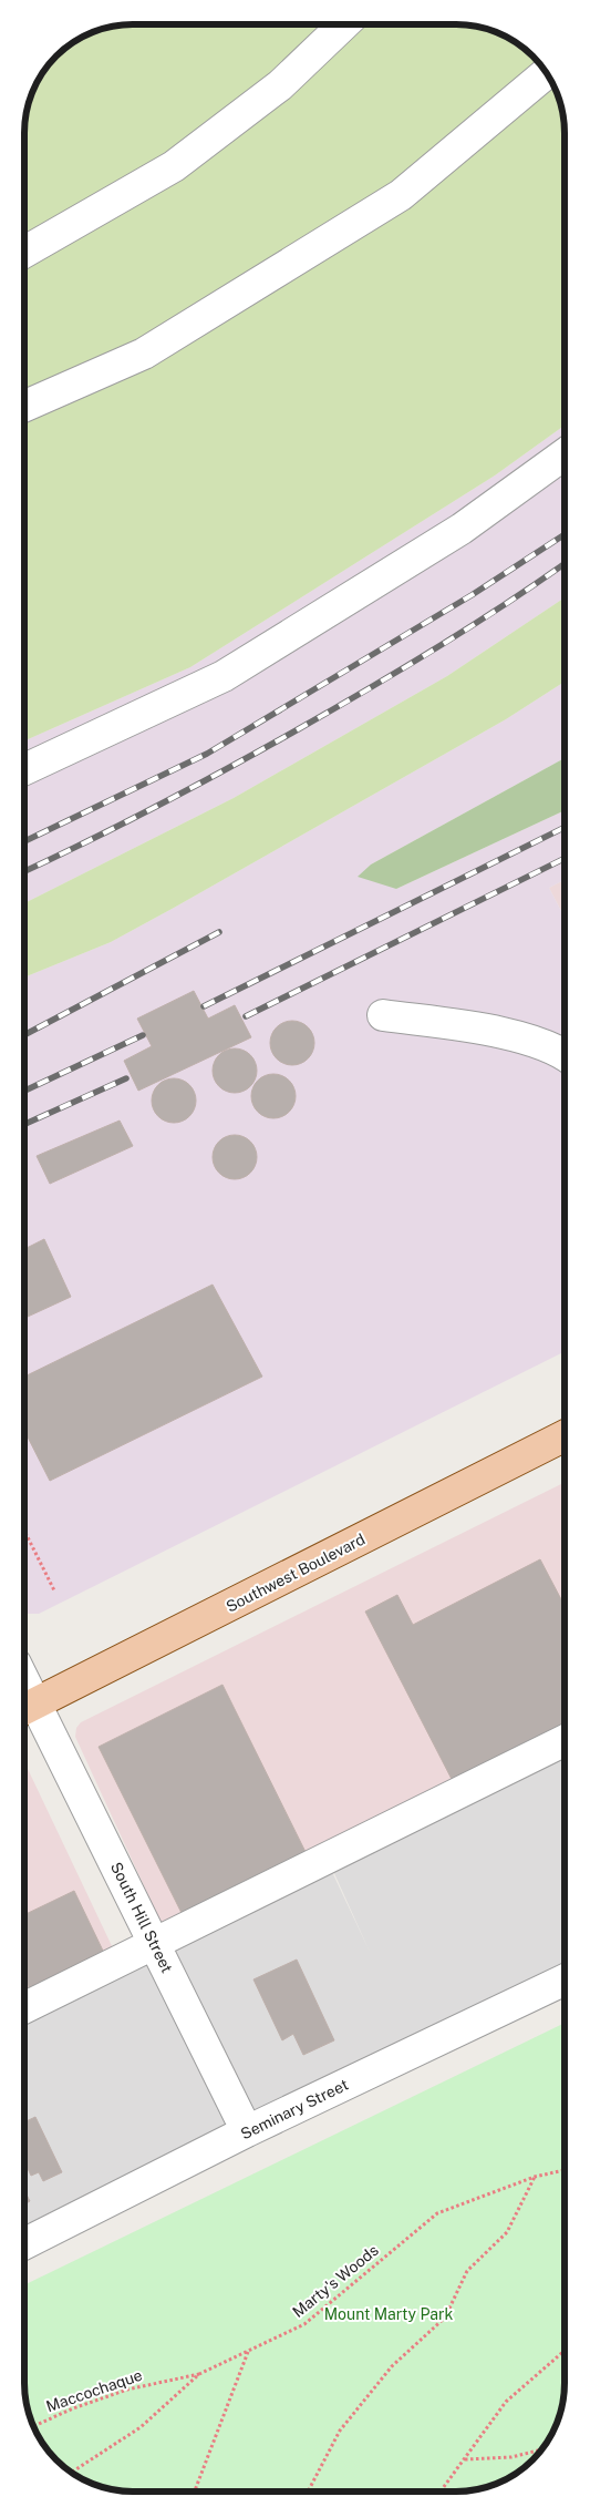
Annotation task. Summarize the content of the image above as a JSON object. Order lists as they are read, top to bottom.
{
  "streets": {
    "main road": ["Southwest Boulevard"],
    "street": ["South Hill Street", "Seminary Street"],
    "path": ["Marty's Woods", "Maccochaque"]
  },
  "crossings": [
    ["Southwest Boulevard", "South Hill Street"],
    ["South Hill Street", "Seminary Street"],
    ["Marty's Woods", "Maccochaque"]
  ],
  "parks": ["Mount Marty Park"]
}
